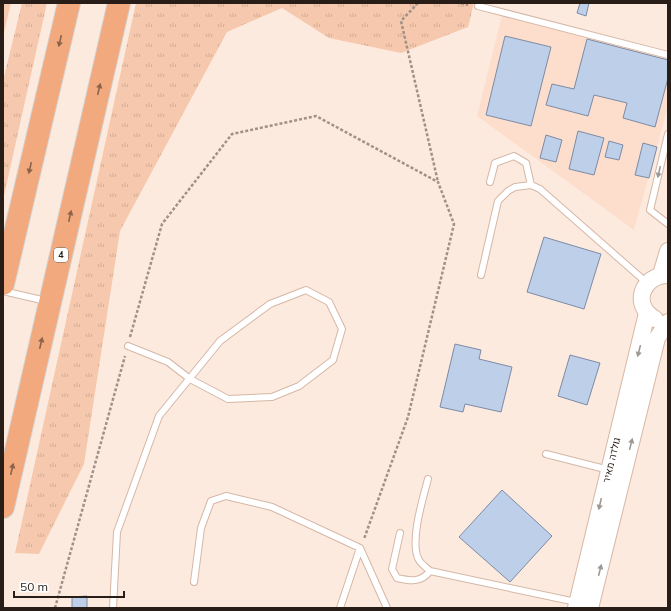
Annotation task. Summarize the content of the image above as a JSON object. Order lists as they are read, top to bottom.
{
  "streets": {
    "highway": ["4"],
    "street": ["גולדה מאיר"]
  },
  "scale_bar": "50 m"
}
